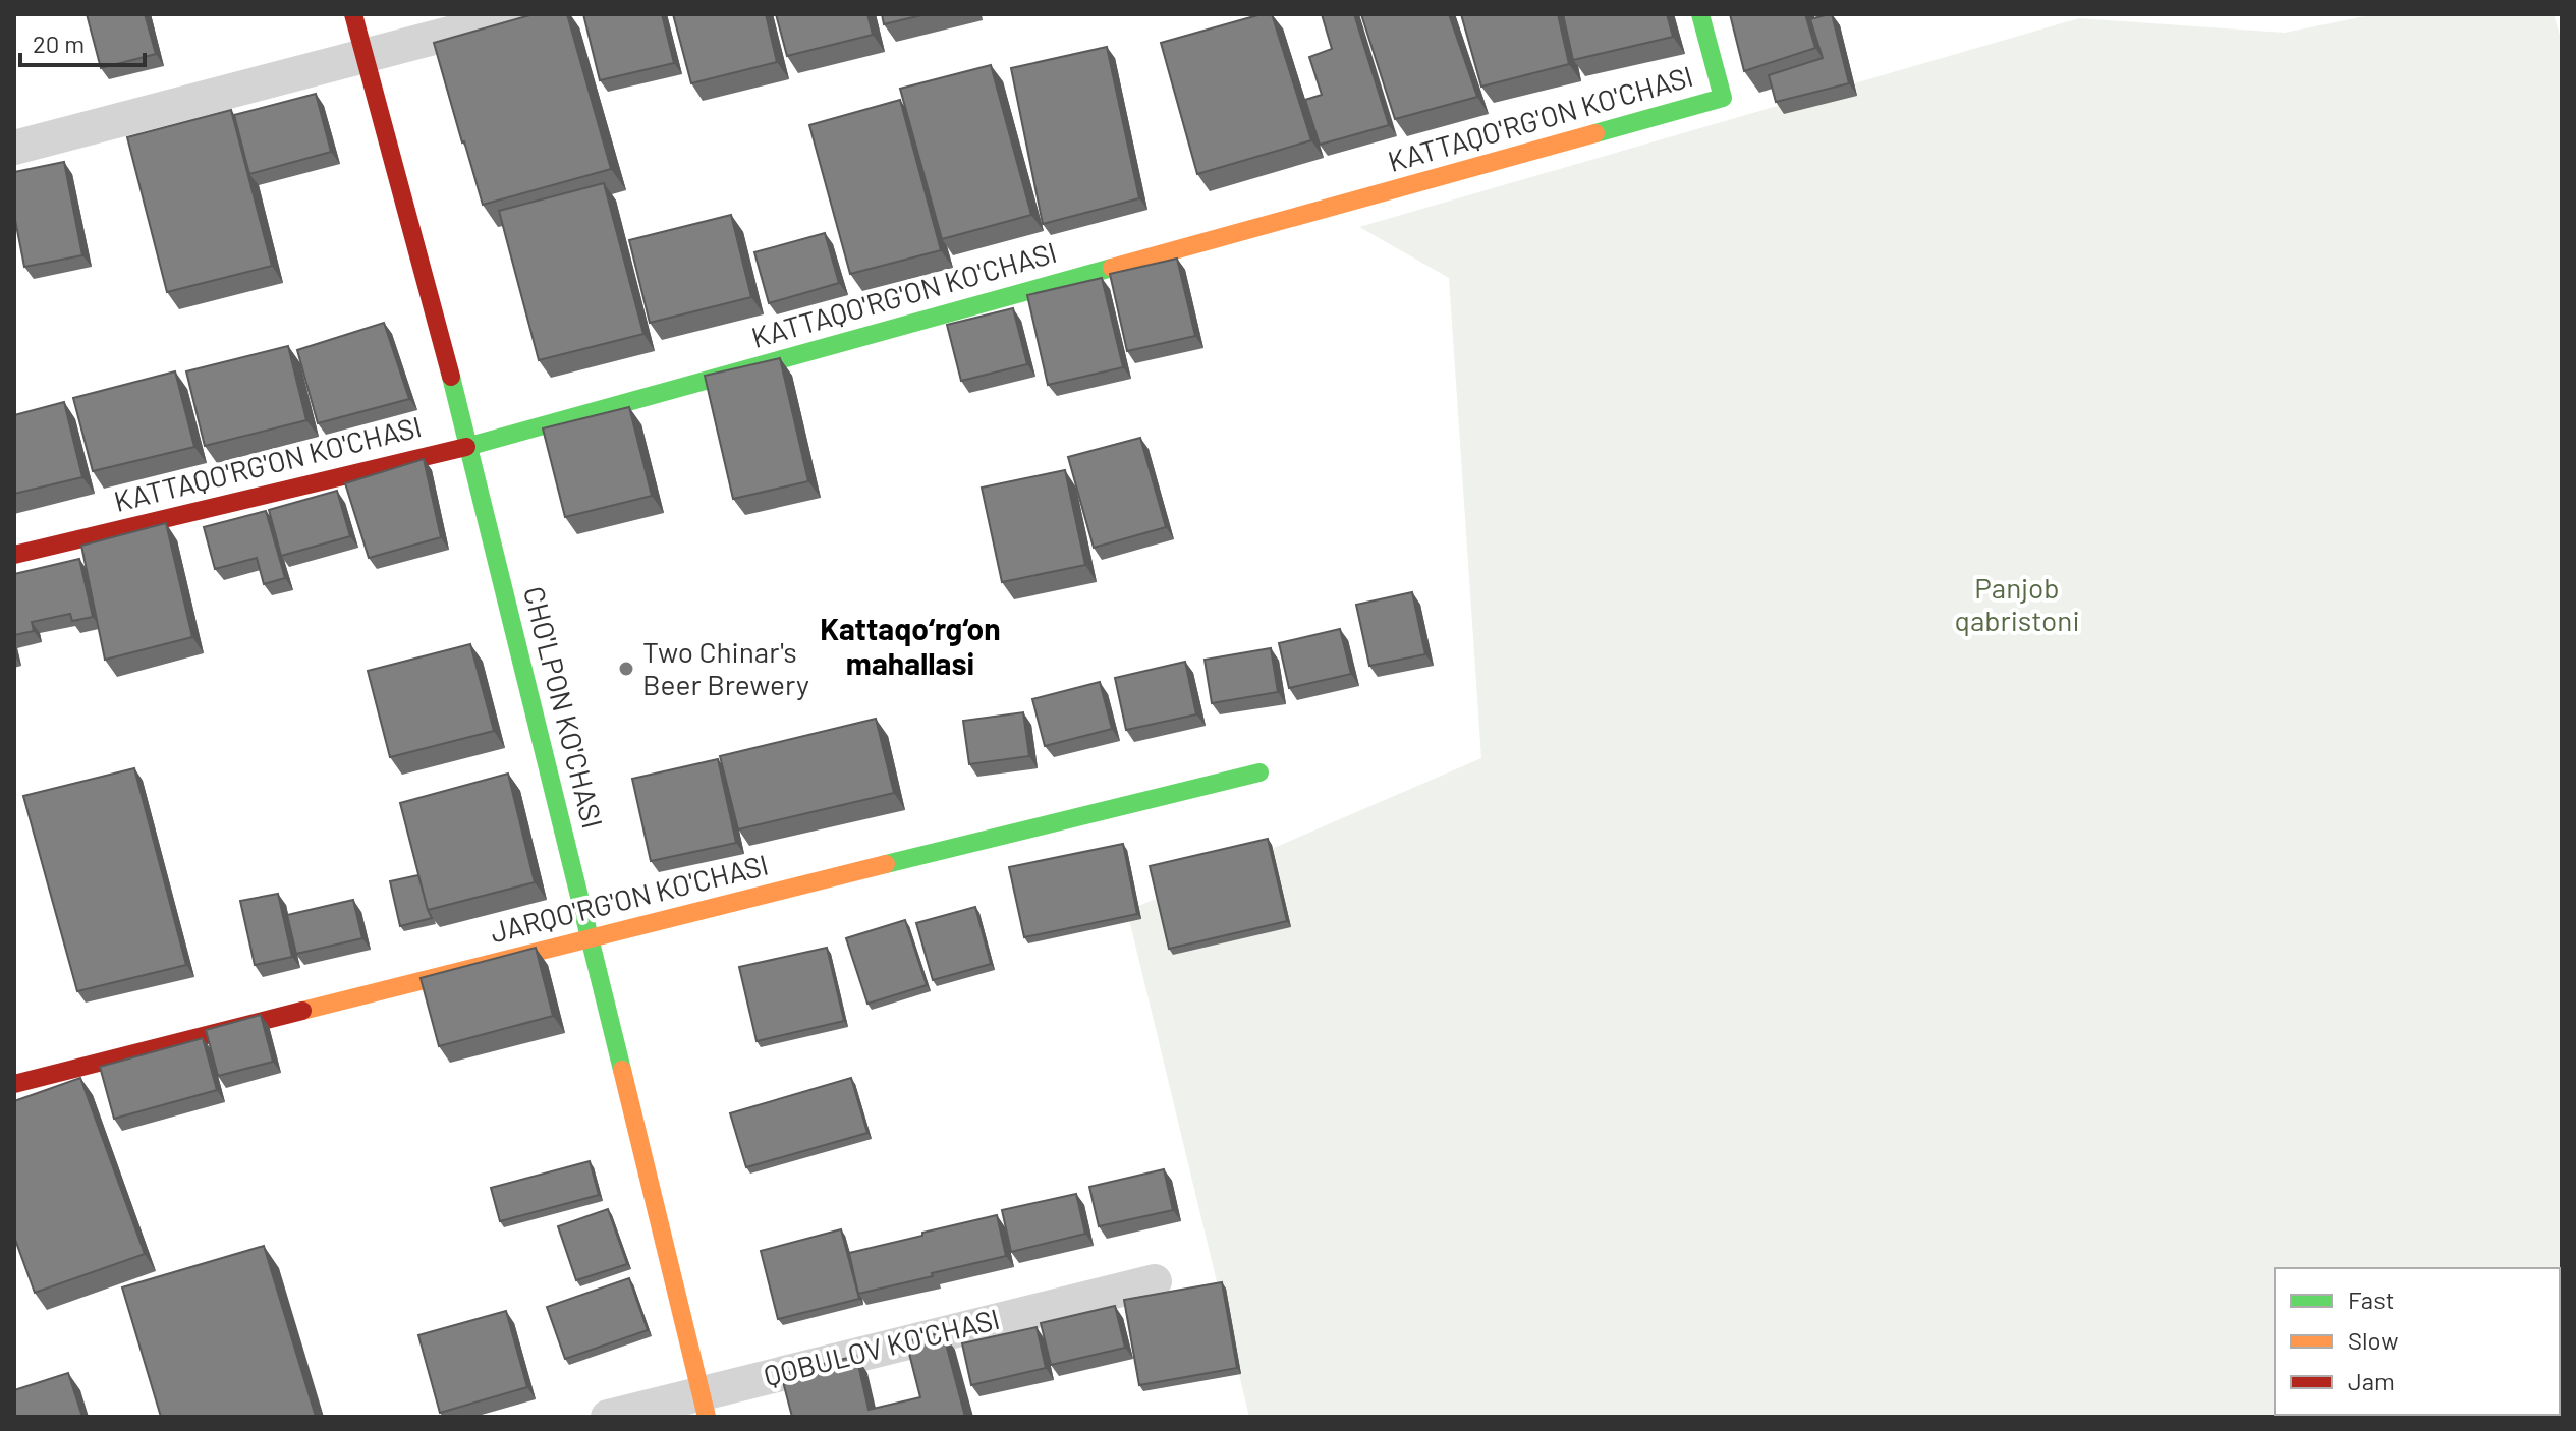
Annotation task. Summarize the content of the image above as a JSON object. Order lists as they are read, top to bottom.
{
  "streets": {
    "street": [
      "KATTAQO'RG'ON KO'CHASI",
      "CHO'LPON KO'CHASI",
      "JARQO'RG'ON KO'CHASI",
      "QOBULOV KO'CHASI"
    ]
  },
  "crossings": [
    ["KATTAQO'RG'ON KO'CHASI", "CHO'LPON KO'CHASI"],
    ["CHO'LPON KO'CHASI", "JARQO'RG'ON KO'CHASI"],
    ["CHO'LPON KO'CHASI", "QOBULOV KO'CHASI"]
  ],
  "districts": ["Kattaqo‘rg‘on mahallasi"],
  "parks": ["Panjob qabristoni"],
  "places": ["Two Chinar's Beer Brewery"],
  "legend": ["Fast", "Slow", "Jam"],
  "scale_bar": "20 m"
}
